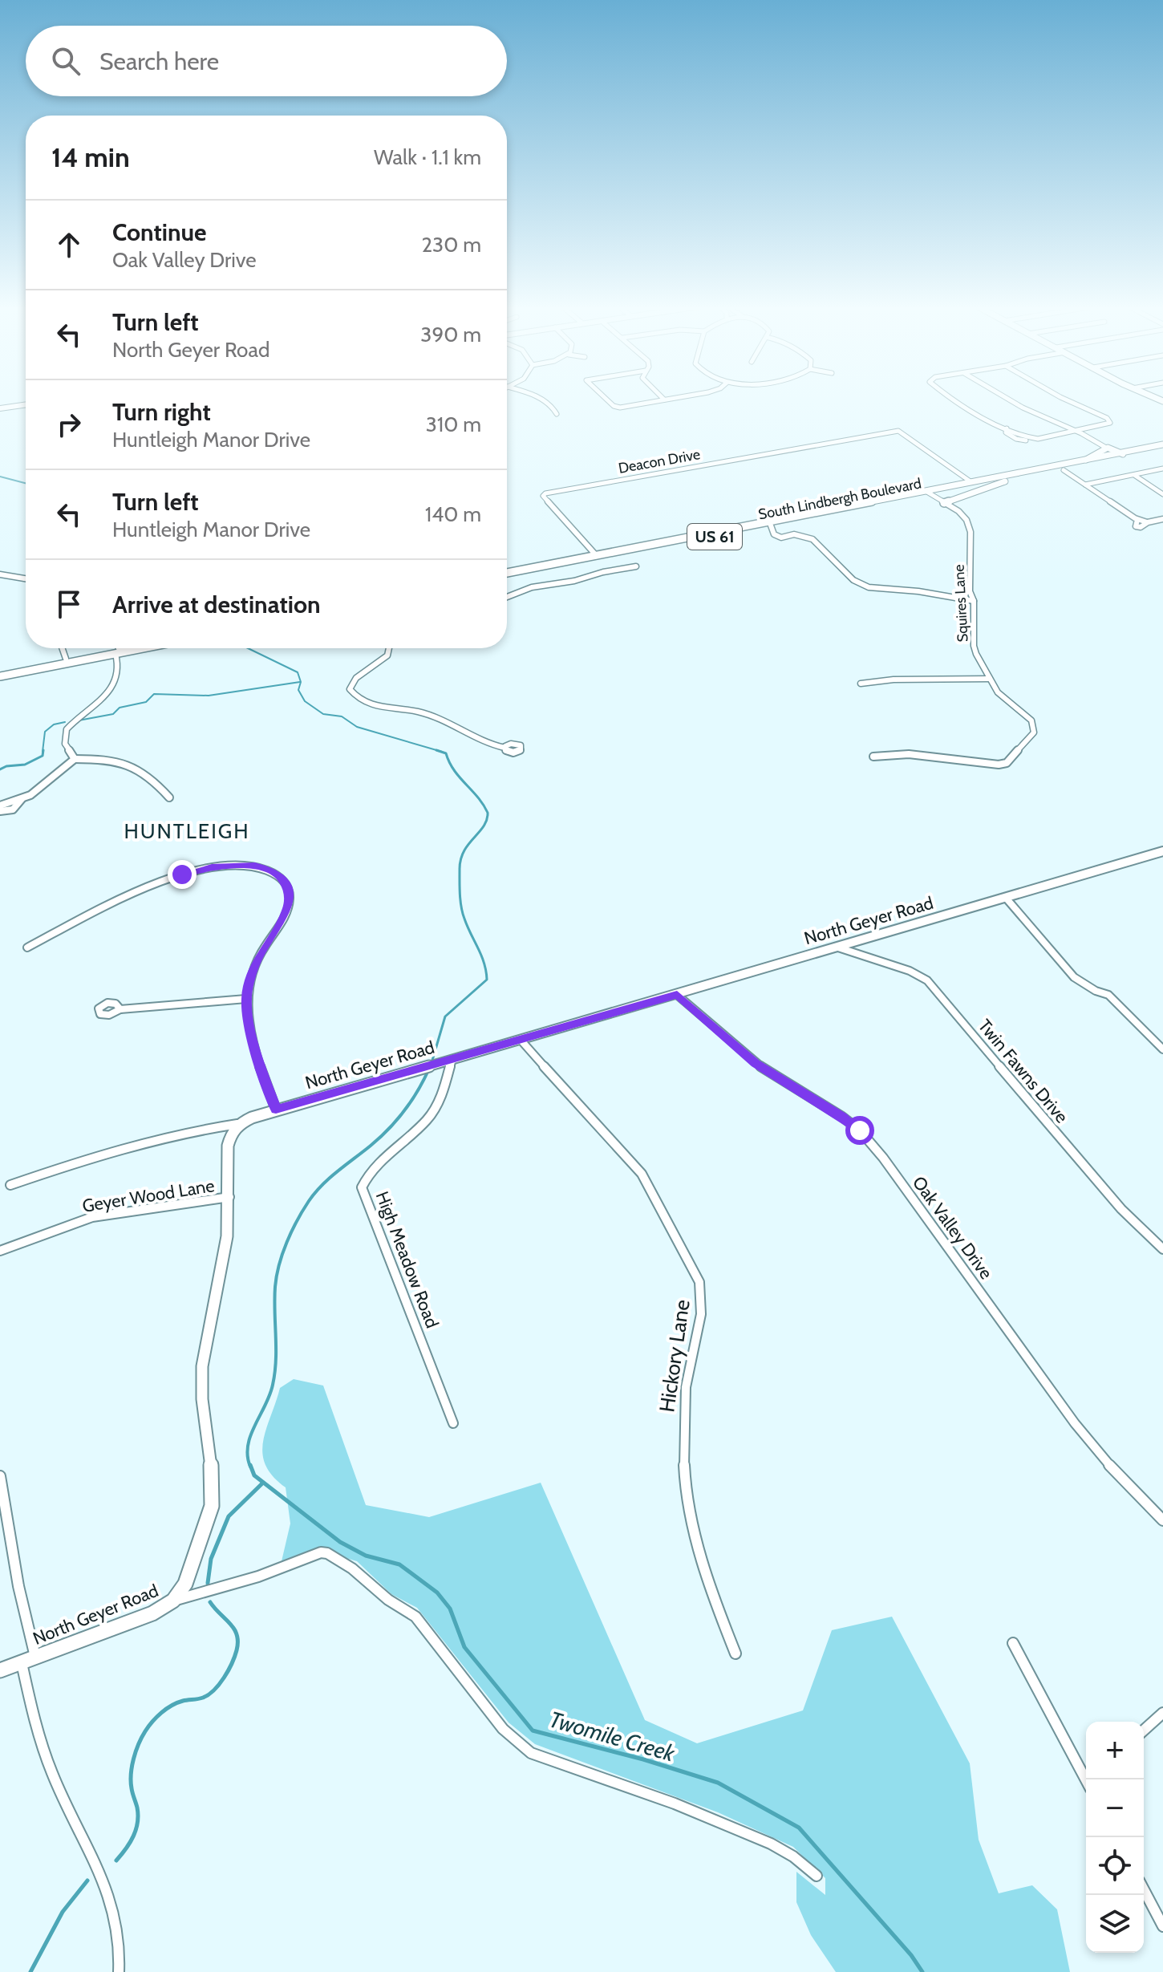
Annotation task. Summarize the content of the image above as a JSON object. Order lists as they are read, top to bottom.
{
  "streets": {
    "main road": ["South Lindbergh Boulevard", "US 61"],
    "street": [
      "Deacon Drive",
      "Squires Lane",
      "North Geyer Road",
      "Twin Fawns Drive",
      "Geyer Wood Lane",
      "Oak Valley Drive",
      "High Meadow Road",
      "Hickory Lane"
    ]
  },
  "crossings": [
    ["Deacon Drive", "South Lindbergh Boulevard"],
    ["South Lindbergh Boulevard", "US 61"],
    ["South Lindbergh Boulevard", "Squires Lane"],
    ["North Geyer Road", "Twin Fawns Drive"],
    ["North Geyer Road", "Geyer Wood Lane"],
    ["North Geyer Road", "Oak Valley Drive"],
    ["North Geyer Road", "High Meadow Road"],
    ["North Geyer Road", "Hickory Lane"]
  ],
  "districts": ["HUNTLEIGH"],
  "water": ["Twomile Creek"],
  "page": {
    "search": "Search here",
    "heading": ["14 min", "Walk · 1.1 km"],
    "list": [
      ["Continue", "Oak Valley Drive", "230 m"],
      ["Turn left", "North Geyer Road", "390 m"],
      ["Turn right", "Huntleigh Manor Drive", "310 m"],
      ["Turn left", "Huntleigh Manor Drive", "140 m"],
      "Arrive at destination"
    ],
    "map_buttons": ["+", "−"]
  }
}
